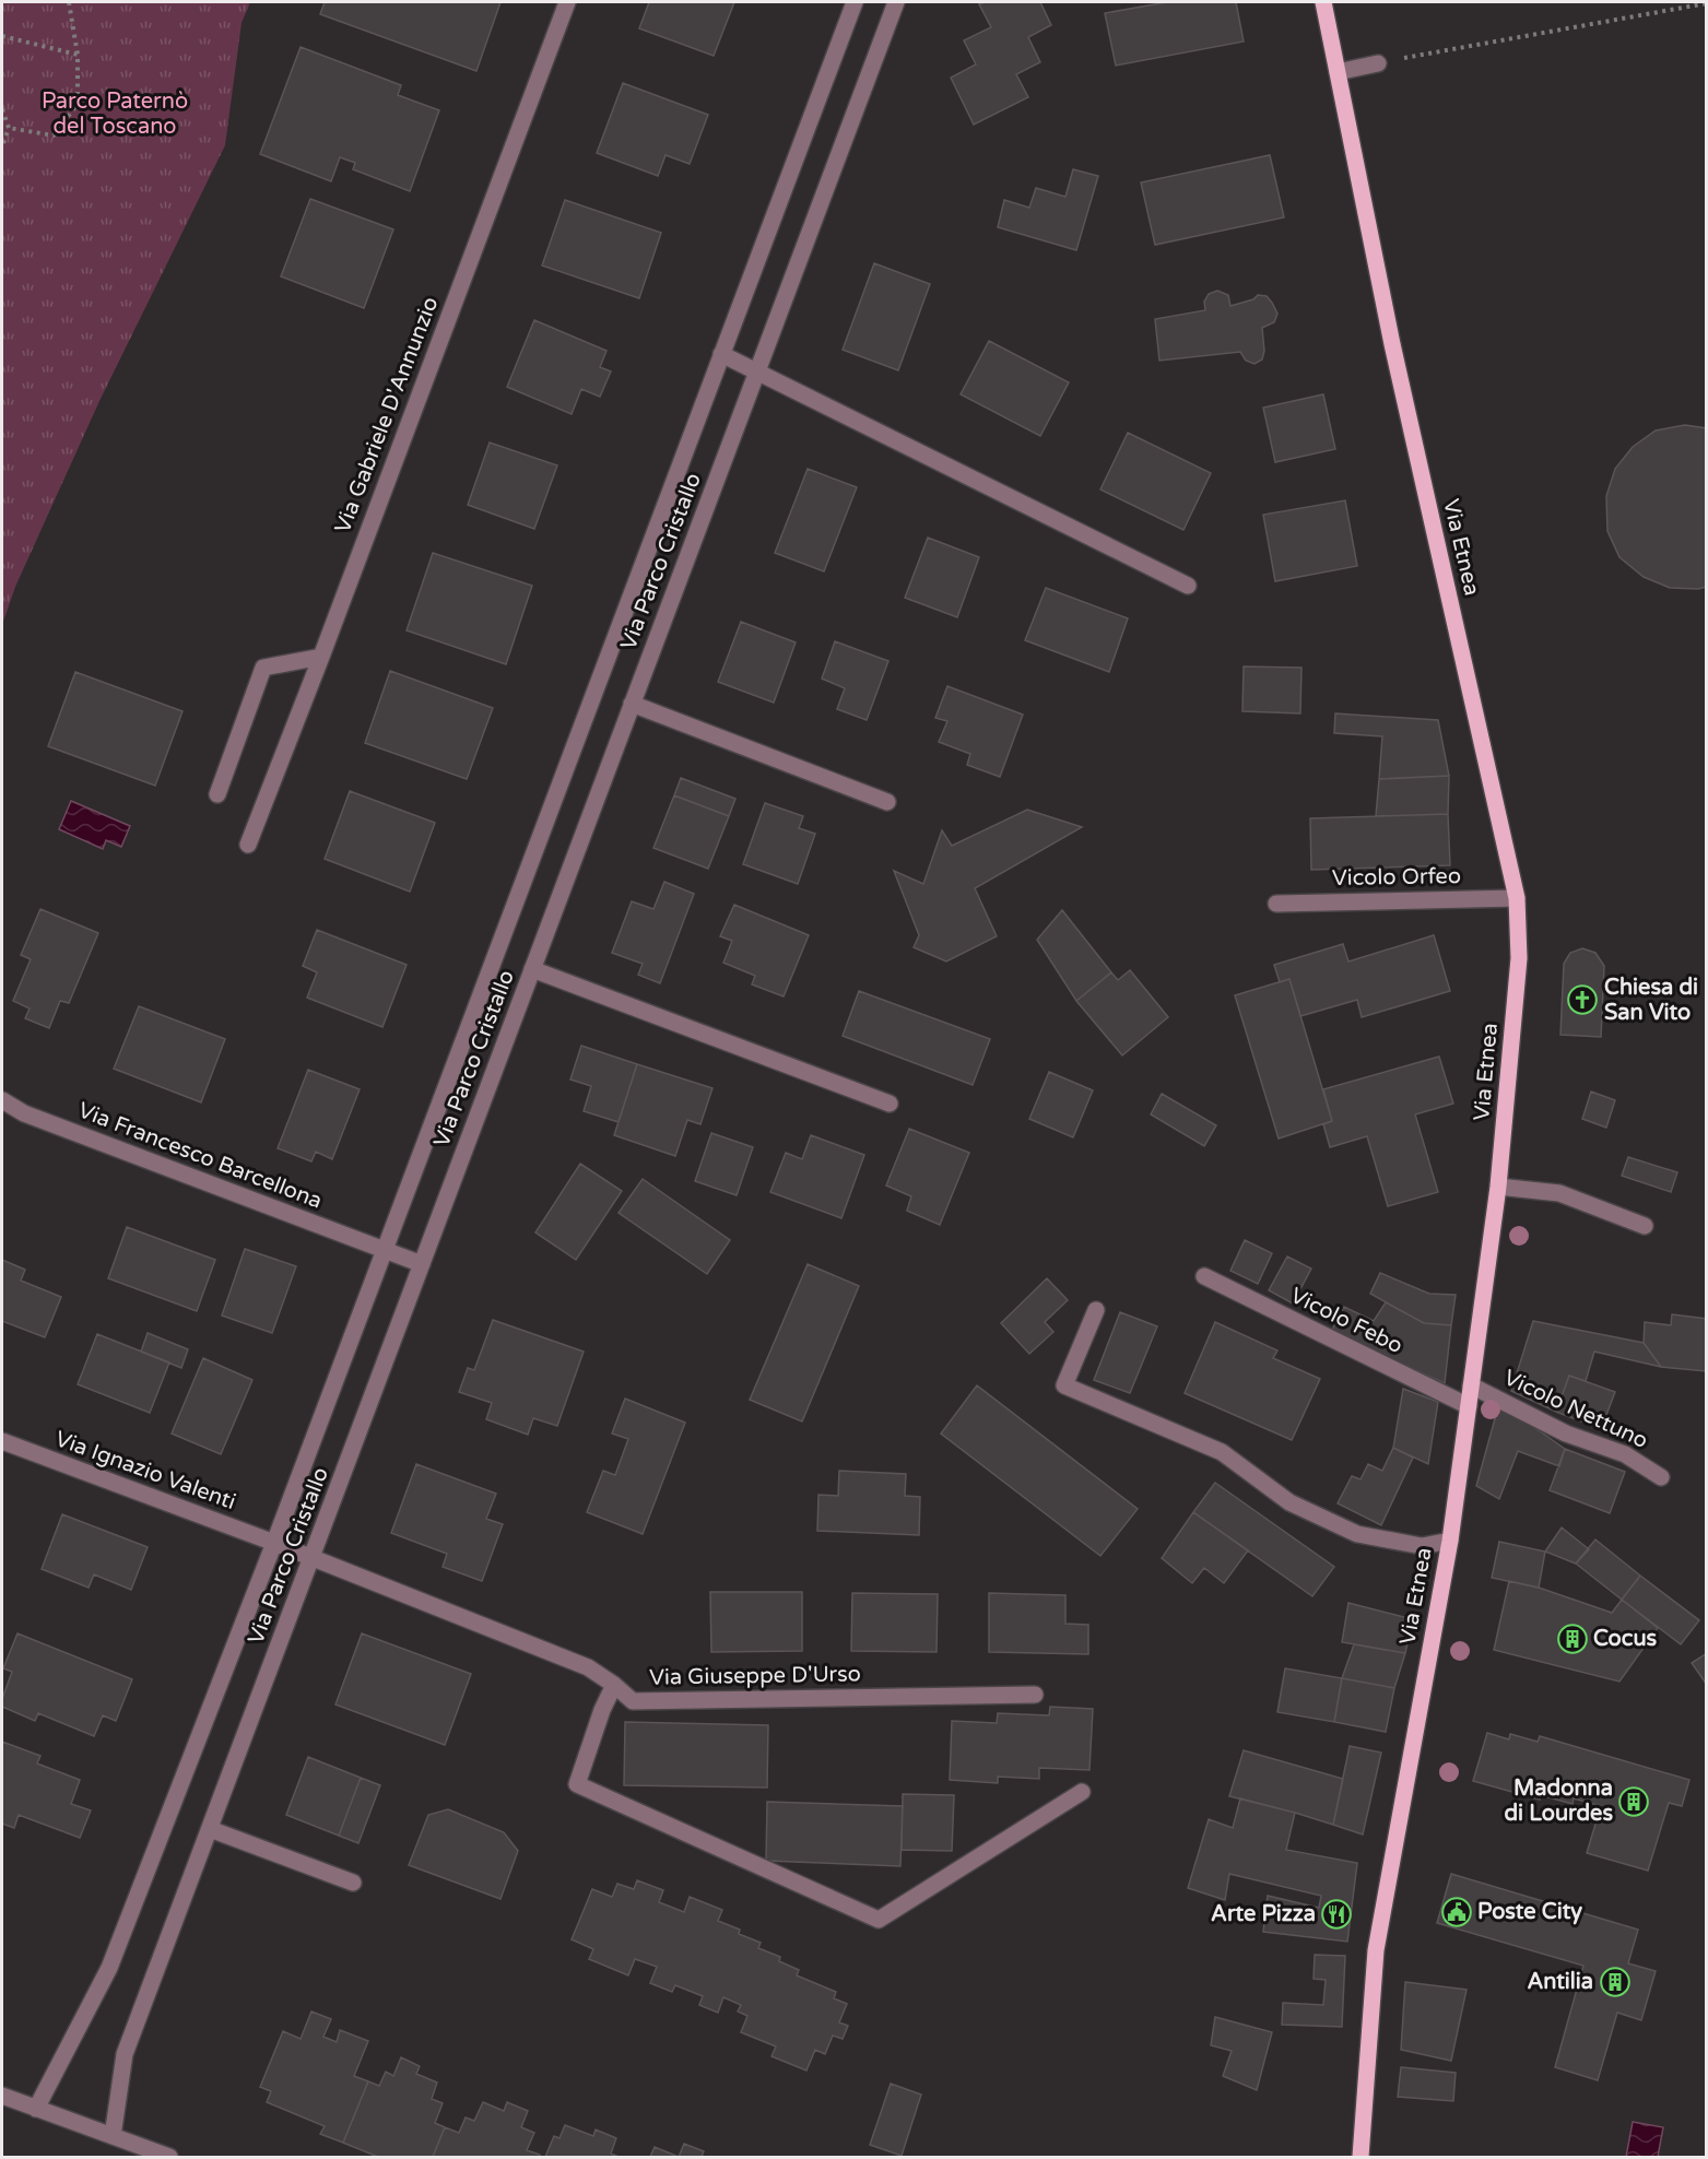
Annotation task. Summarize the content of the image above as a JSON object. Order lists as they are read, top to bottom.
{
  "streets": {
    "main road": ["Via Etnea"],
    "street": [
      "Via Gabriele D'Annunzio",
      "Via Parco Cristallo",
      "Vicolo Orfeo",
      "Via Francesco Barcellona",
      "Vicolo Febo",
      "Vicolo Nettuno",
      "Via Ignazio Valenti",
      "Via Giuseppe D'Urso"
    ]
  },
  "crossings": [
    ["Via Etnea", "Vicolo Orfeo"],
    ["Via Etnea", "Vicolo Febo"],
    ["Via Etnea", "Vicolo Nettuno"],
    ["Via Parco Cristallo", "Via Francesco Barcellona"],
    ["Via Parco Cristallo", "Via Ignazio Valenti"],
    ["Via Parco Cristallo", "Via Giuseppe D'Urso"],
    ["Via Ignazio Valenti", "Via Giuseppe D'Urso"]
  ],
  "parks": ["Parco Paternò del Toscano"],
  "places": {
    "church": ["Chiesa di San Vito"],
    "building": ["Cocus", "Madonna di Lourdes", "Antilia"],
    "public building": ["Poste City"],
    "restaurant": ["Arte Pizza"]
  }
}
